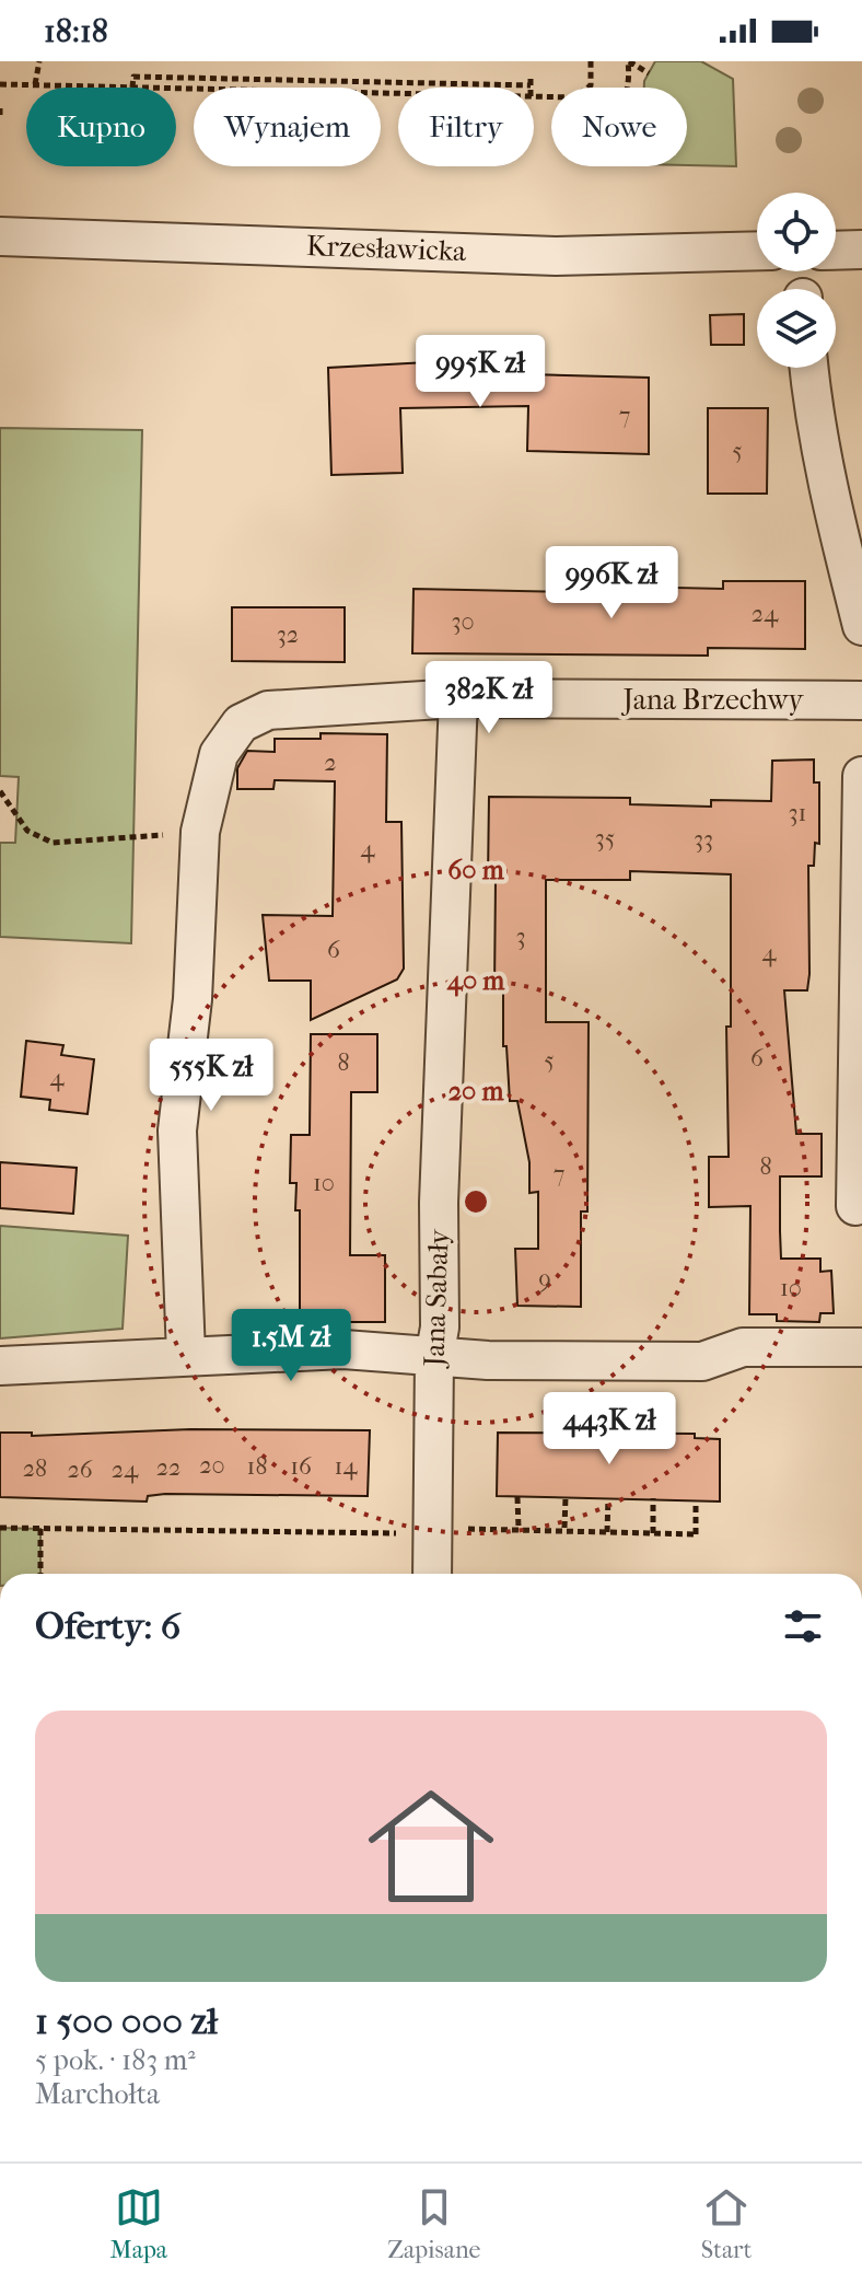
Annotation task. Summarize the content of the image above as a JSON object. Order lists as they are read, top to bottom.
{
  "streets": {
    "street": ["Krzesławicka", "Jana Brzechwy", "Jana Sabały"]
  },
  "crossings": [
    ["Jana Brzechwy", "Jana Sabały"]
  ],
  "house_numbers": [
    "7",
    "5",
    "24",
    "30",
    "32",
    "2",
    "31",
    "35",
    "33",
    "4",
    "3",
    "6",
    "4",
    "6",
    "5",
    "8",
    "4",
    "8",
    "7",
    "10",
    "9",
    "10",
    "20",
    "18",
    "16",
    "14",
    "22",
    "28",
    "26",
    "24"
  ],
  "page": {
    "status": "18:18",
    "chip": [
      "Kupno",
      "Wynajem",
      "Filtry",
      "Nowe"
    ],
    "price": [
      "995K zł",
      "996K zł",
      "382K zł",
      "555K zł",
      "1.5M zł",
      "443K zł"
    ],
    "heading": "Oferty: 6",
    "list": [
      {
        "name": "1 500 000 zł",
        "note": "5 pok. · 183 m² · Marchołta"
      }
    ],
    "tabs": ["Mapa", "Zapisane", "Start"]
  },
  "rings": ["60 m", "40 m", "20 m"]
}
